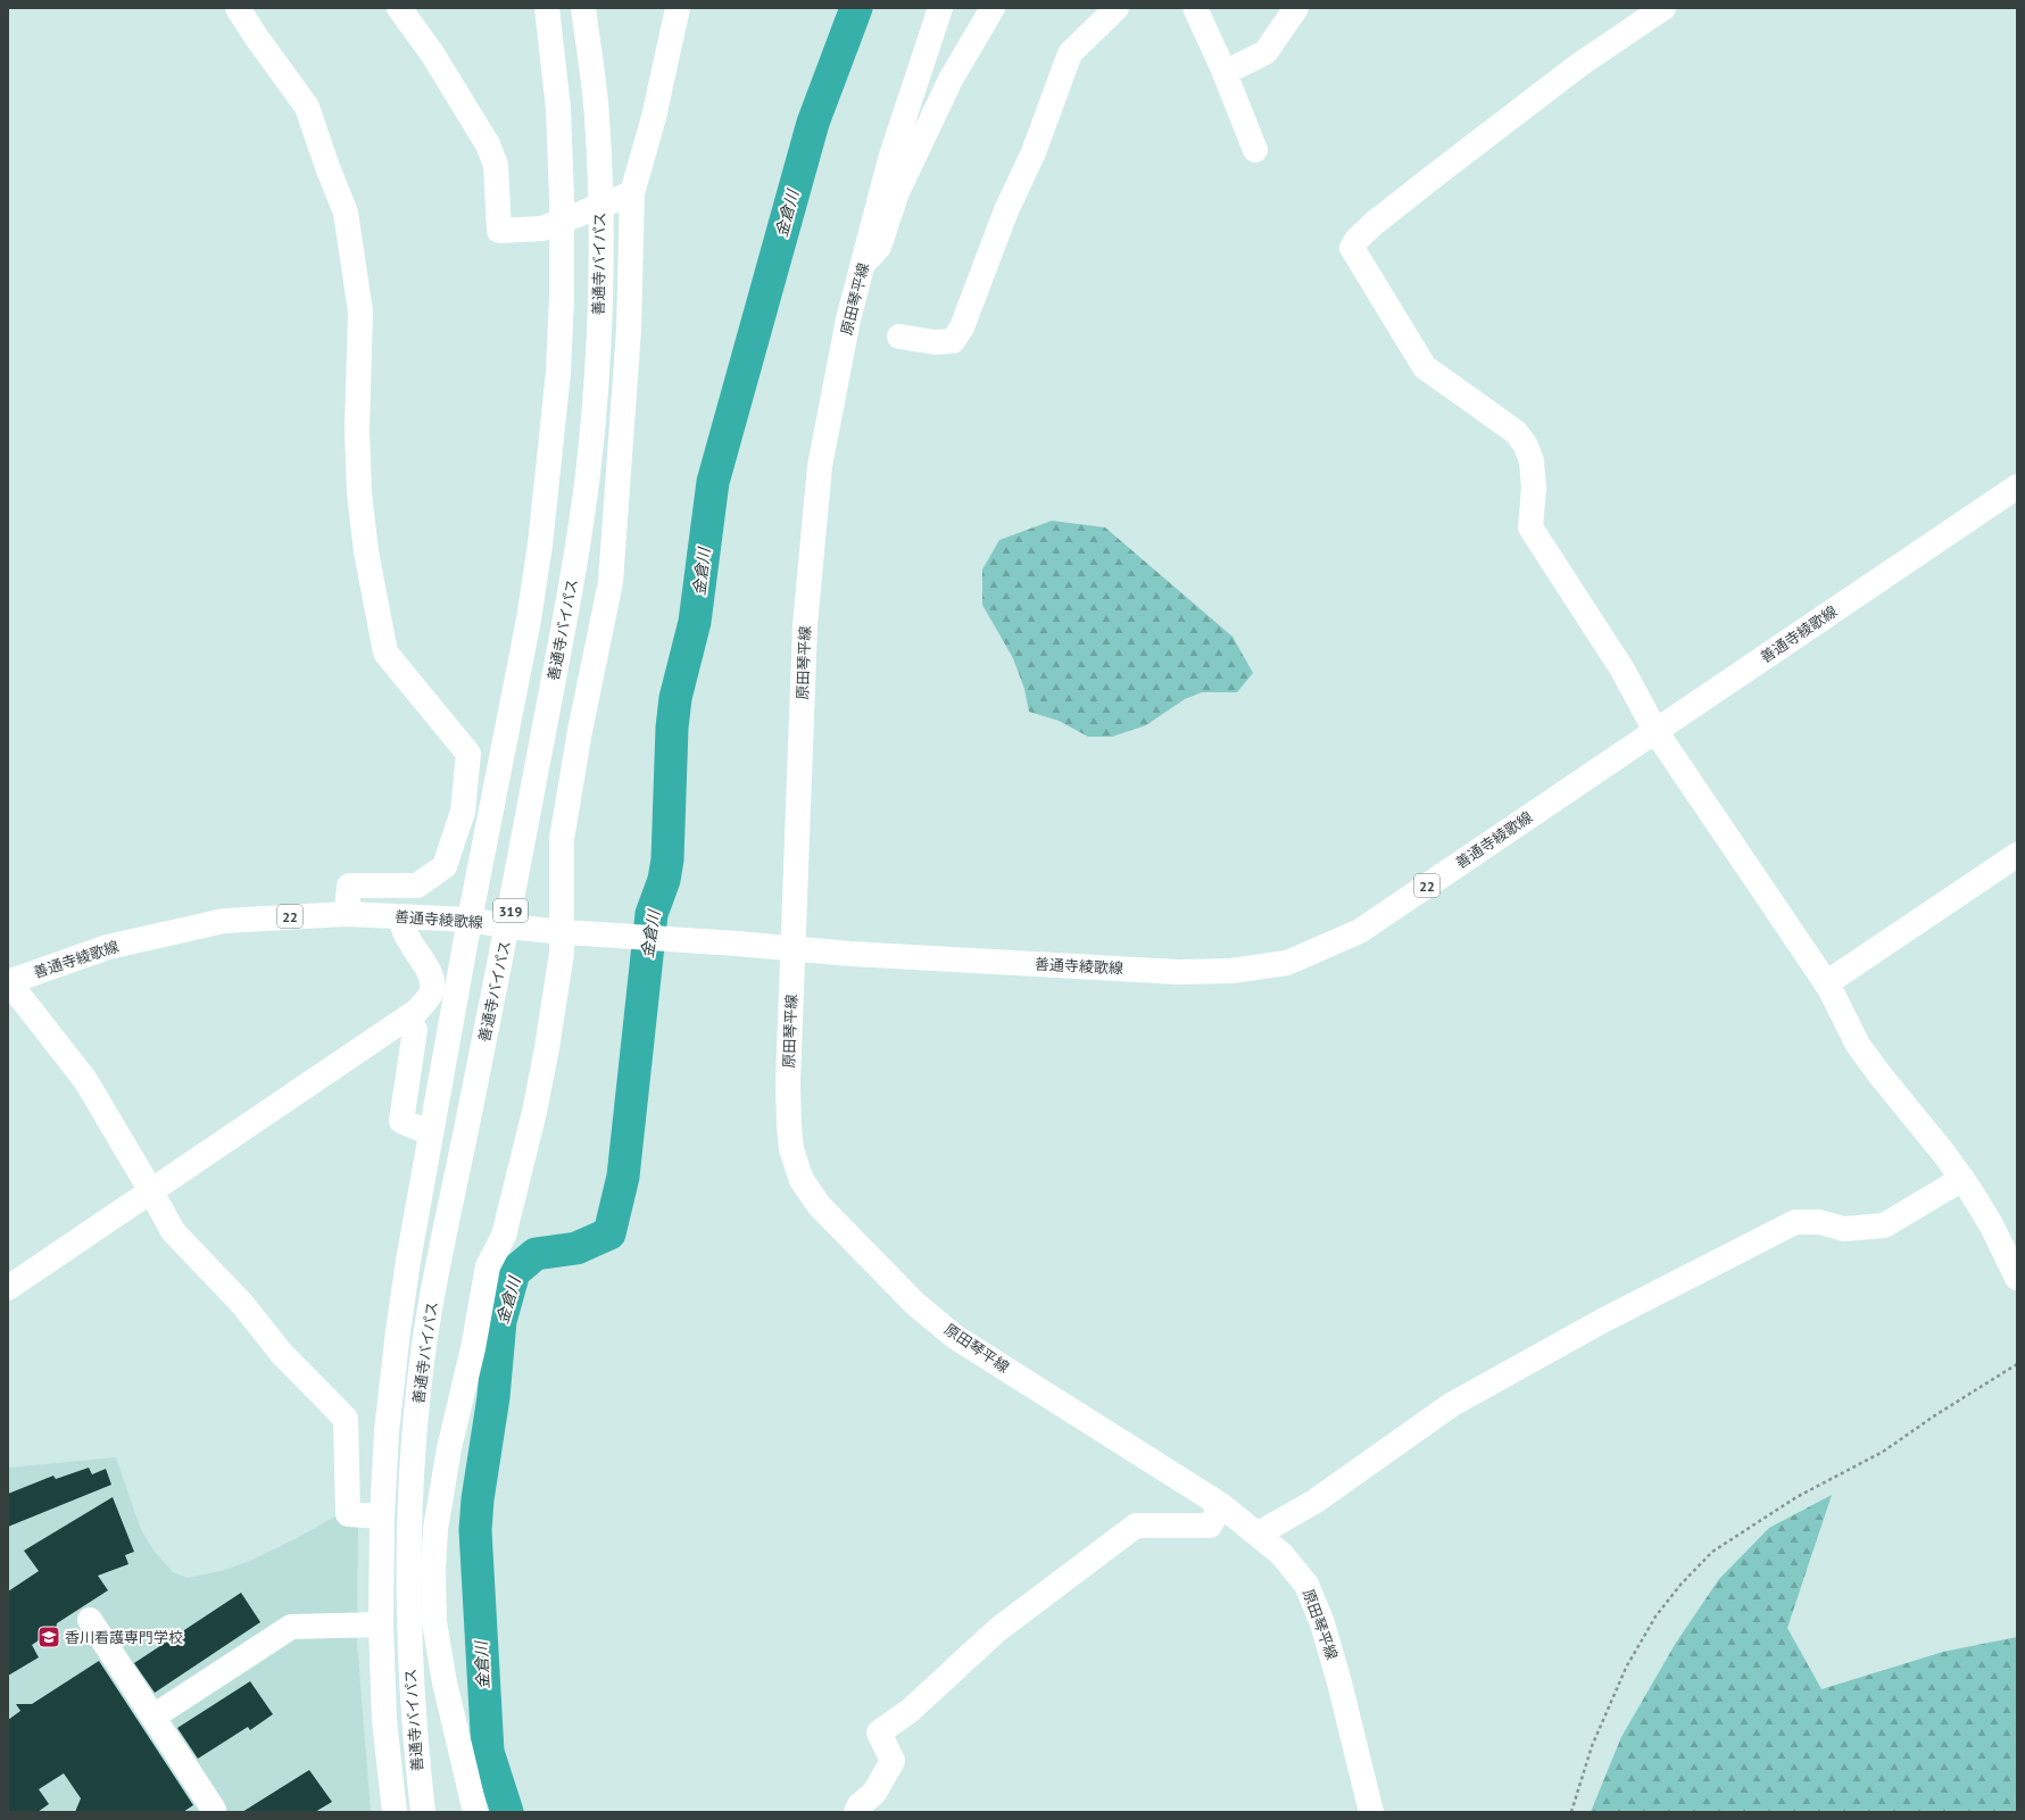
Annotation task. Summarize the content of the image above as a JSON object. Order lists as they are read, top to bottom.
{
  "streets": {
    "main road": [
      "善通寺バイパス",
      "原田琴平線",
      "善通寺綾歌線",
      "22",
      "319"
    ]
  },
  "crossings": [
    ["善通寺バイパス", "善通寺綾歌線"],
    ["原田琴平線", "善通寺綾歌線"]
  ],
  "water": ["金倉川"],
  "places": {
    "school or university": ["香川看護専門学校"]
  }
}
